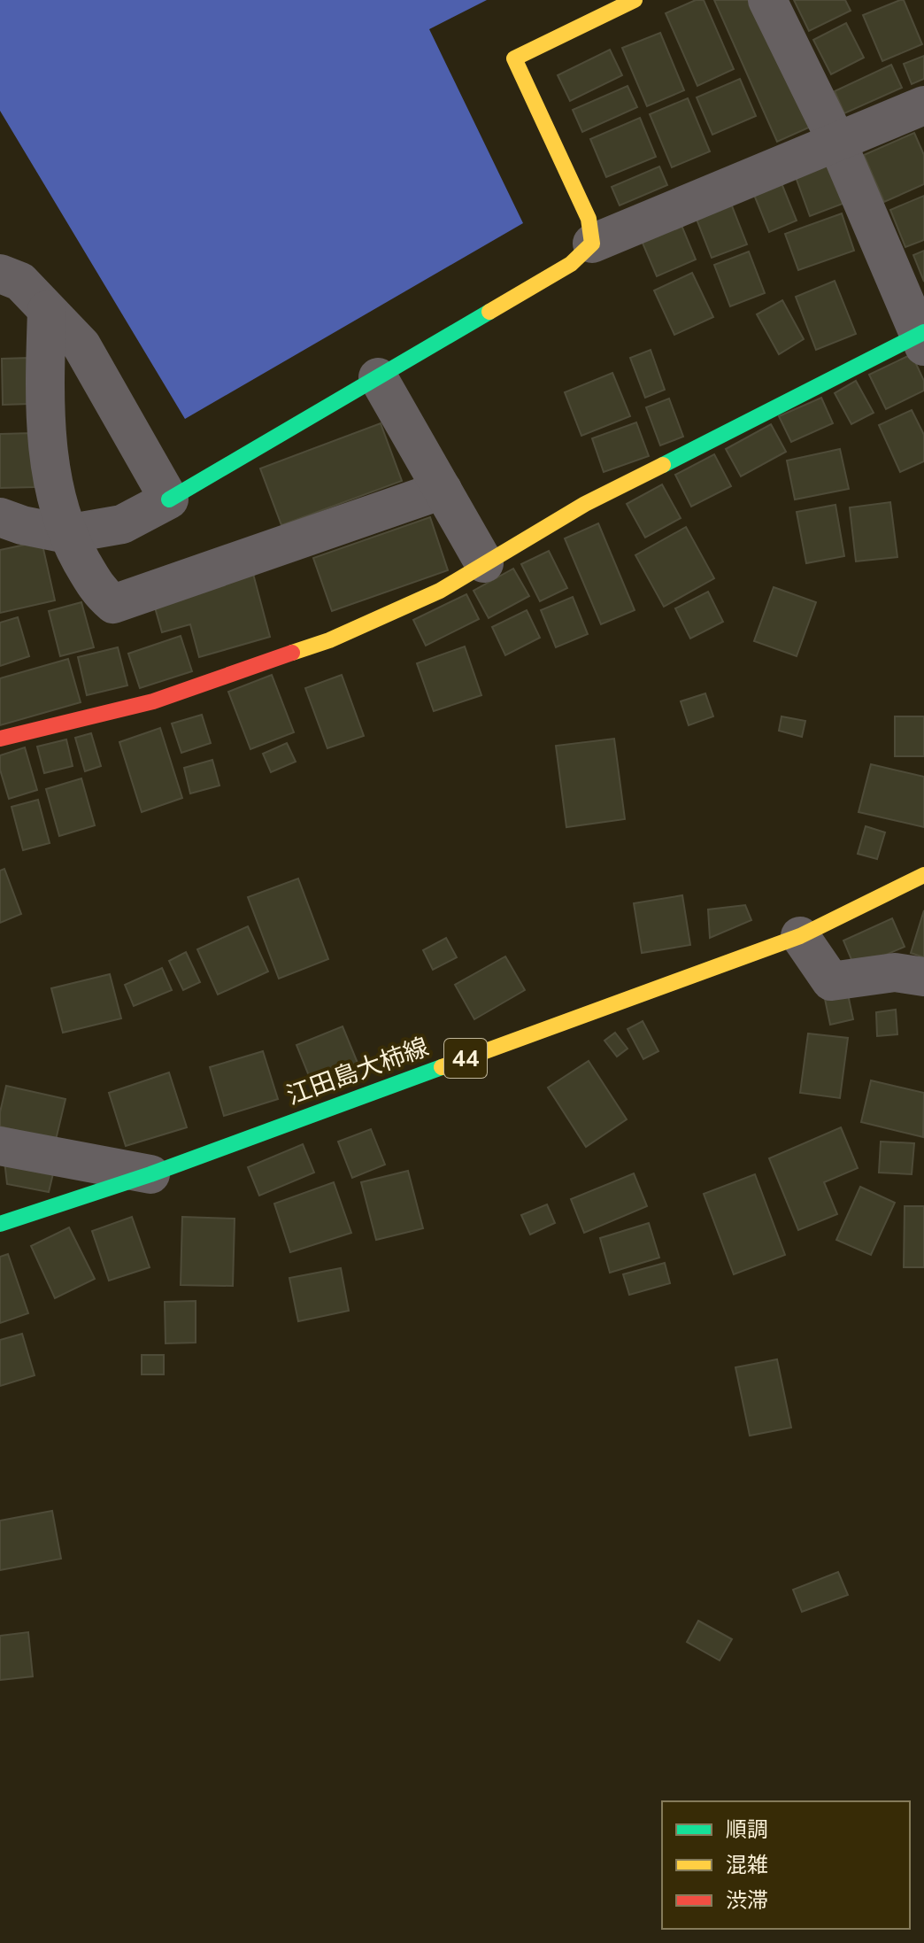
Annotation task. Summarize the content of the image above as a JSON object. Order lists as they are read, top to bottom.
{
  "streets": {
    "street": ["44", "江田島大柿線"]
  },
  "legend": ["順調", "混雑", "渋滞"]
}
